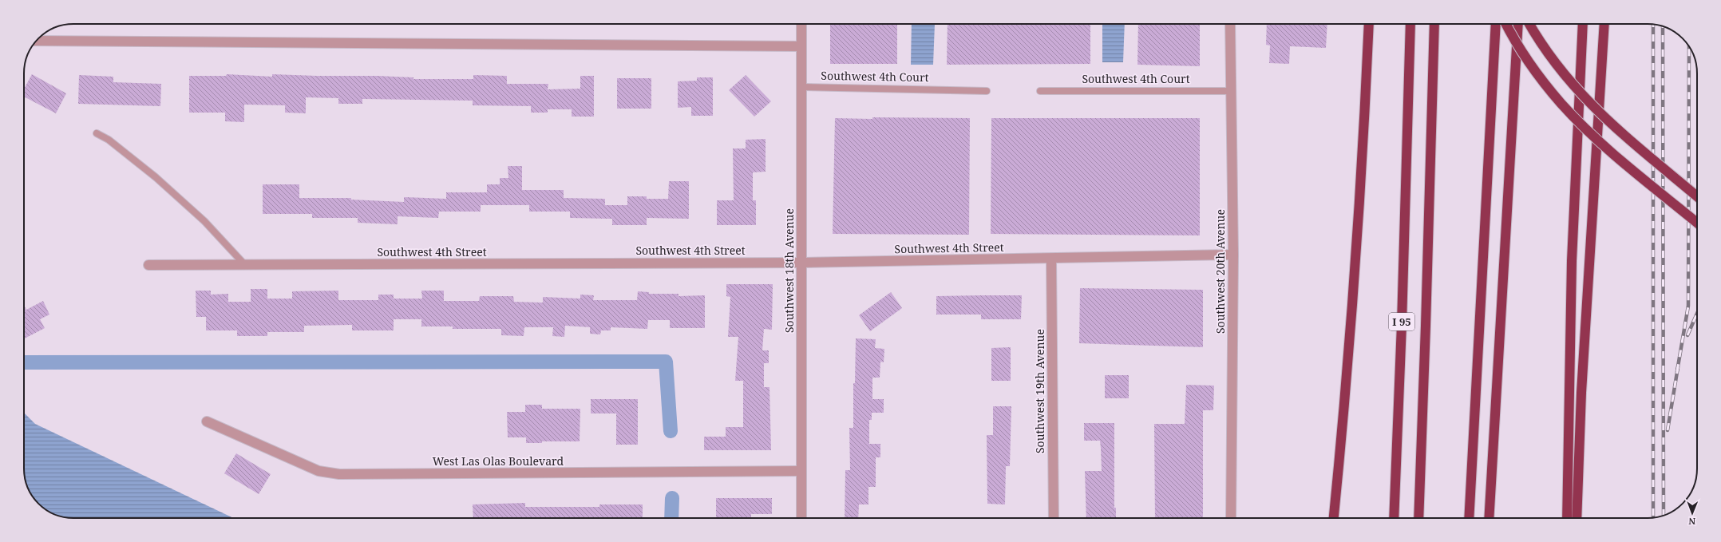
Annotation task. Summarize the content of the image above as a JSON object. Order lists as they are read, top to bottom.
{
  "streets": {
    "highway": ["I 95"],
    "street": [
      "Southwest 4th Street",
      "Southwest 18th Avenue",
      "Southwest 20th Avenue",
      "Southwest 19th Avenue",
      "West Las Olas Boulevard"
    ],
    "lane": ["Southwest 4th Court"]
  },
  "crossings": [
    ["Southwest 4th Court", "Southwest 18th Avenue"],
    ["Southwest 4th Court", "Southwest 20th Avenue"],
    ["Southwest 4th Street", "Southwest 18th Avenue"],
    ["Southwest 4th Street", "Southwest 20th Avenue"],
    ["Southwest 4th Street", "Southwest 19th Avenue"],
    ["Southwest 18th Avenue", "West Las Olas Boulevard"]
  ],
  "north": "bottom"
}
